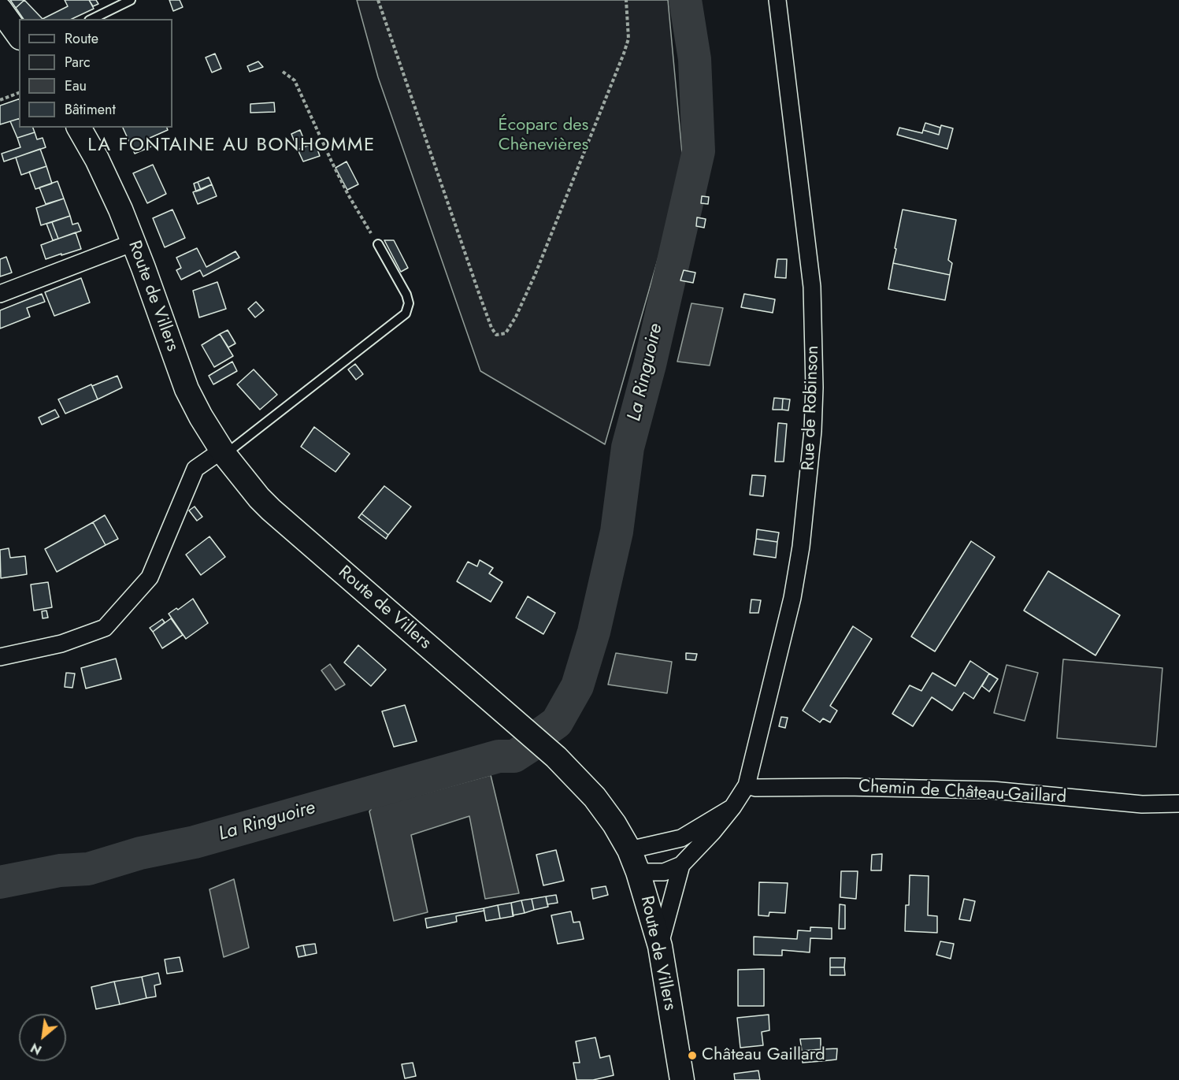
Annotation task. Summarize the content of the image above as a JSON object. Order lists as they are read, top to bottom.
{
  "streets": {
    "main road": ["Route de Villers"],
    "street": ["Rue de Robinson", "Chemin de Château-Gaillard"]
  },
  "crossings": [
    ["Route de Villers", "Rue de Robinson"],
    ["Rue de Robinson", "Chemin de Château-Gaillard"]
  ],
  "districts": ["LA FONTAINE AU BONHOMME"],
  "water": ["La Ringuoire"],
  "parks": ["Écoparc des Chènevières"],
  "places": ["Château Gaillard"],
  "legend": [
    "Route",
    "Parc",
    "Eau",
    "Bâtiment"
  ],
  "north": "bottom left"
}
